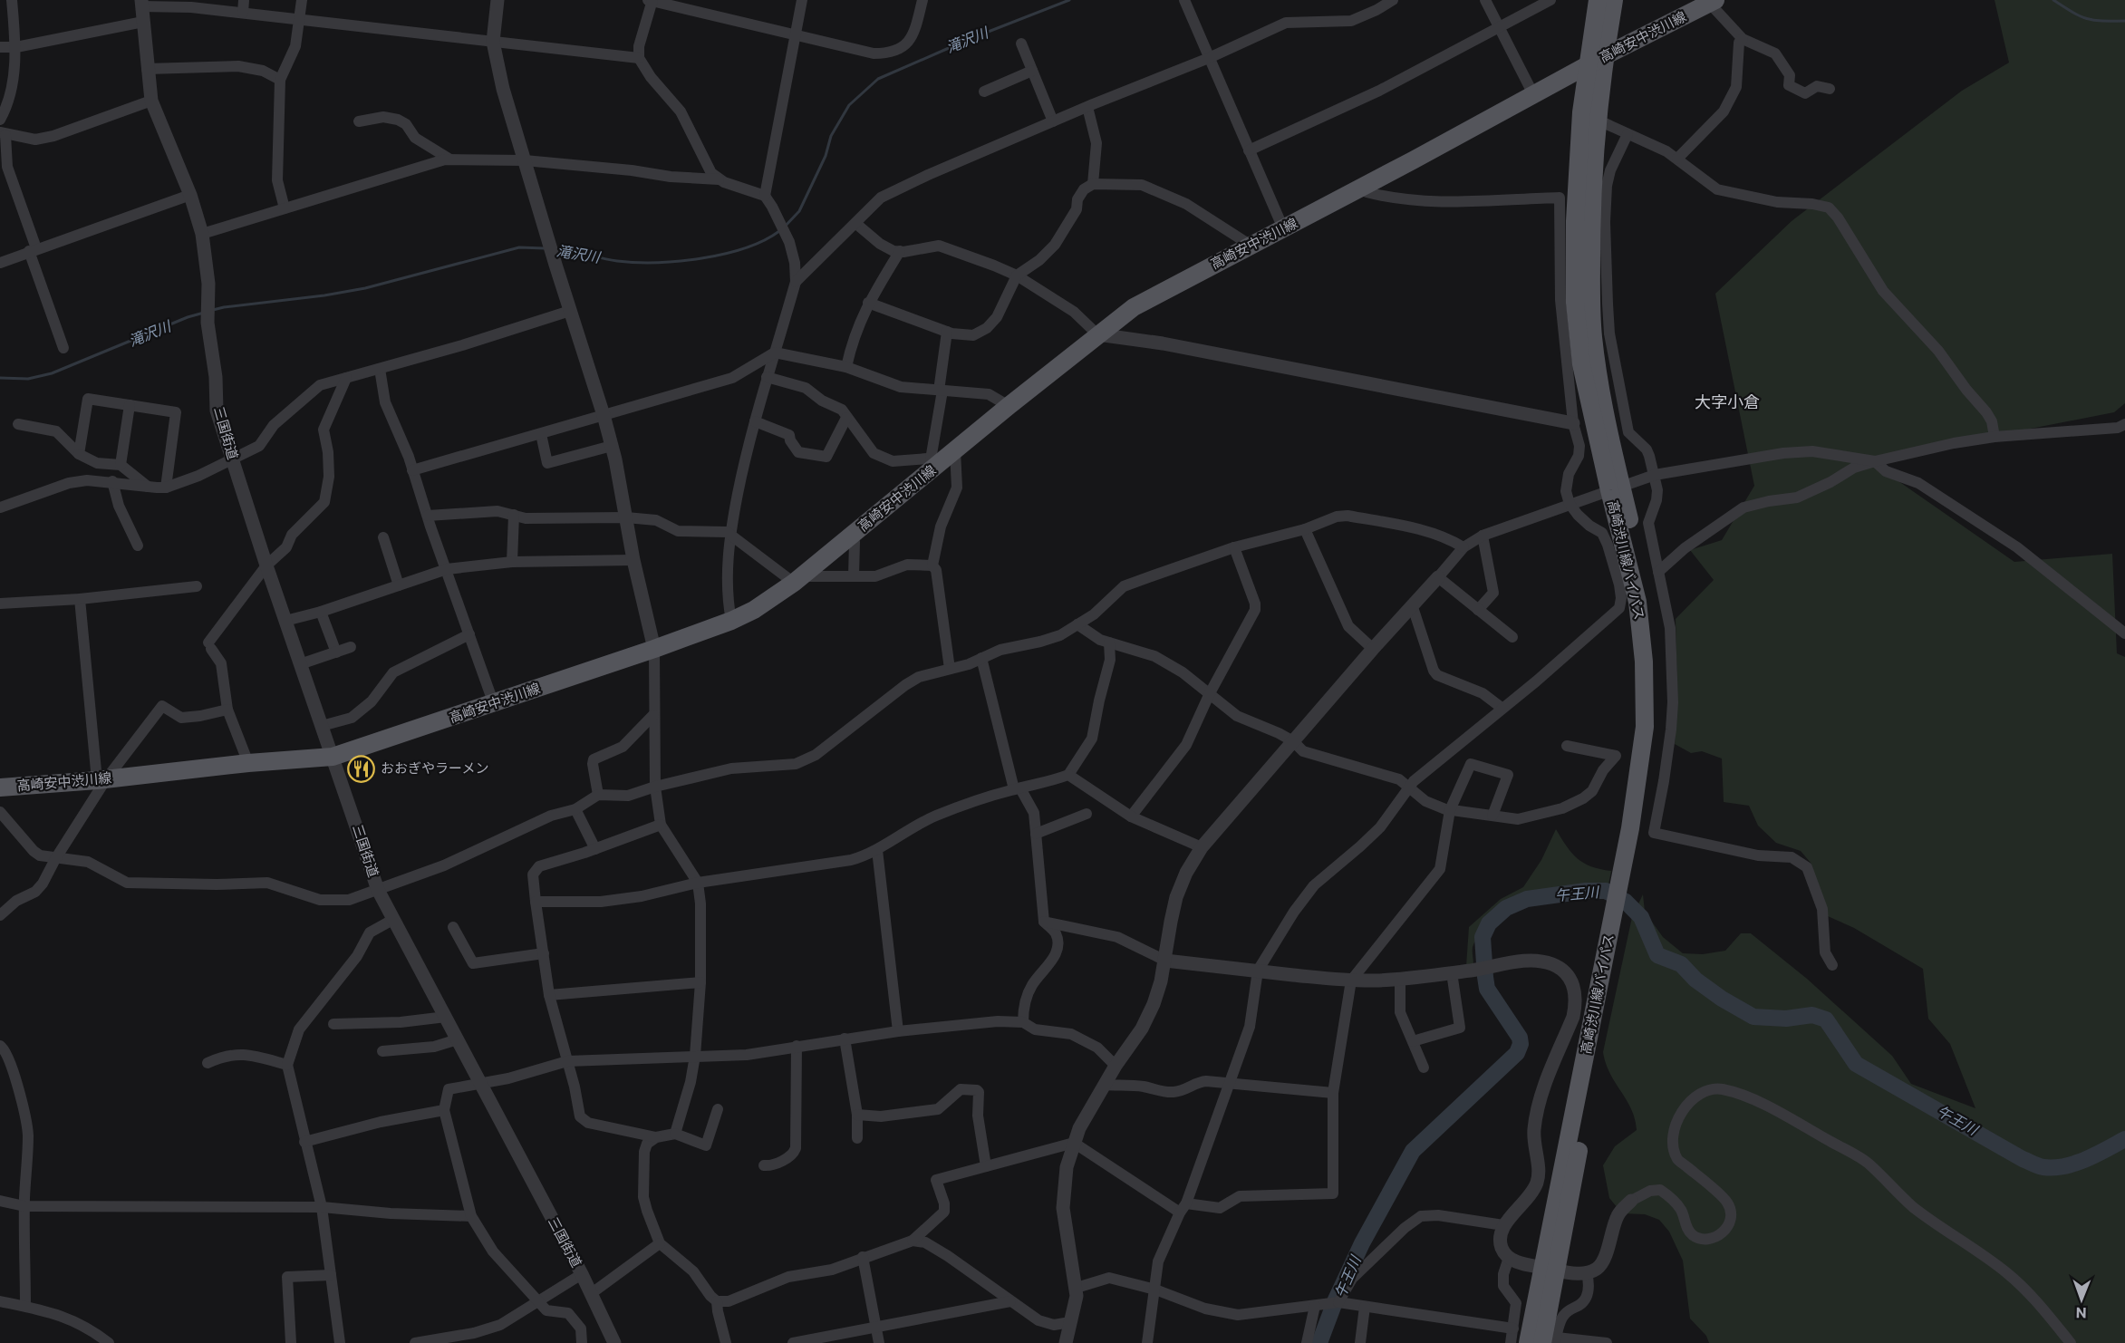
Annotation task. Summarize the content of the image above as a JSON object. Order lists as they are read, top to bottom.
{
  "streets": {
    "main road": ["高崎安中渋川線", "高崎渋川線バイパス"],
    "street": ["三国街道"]
  },
  "crossings": [
    ["高崎安中渋川線", "三国街道"],
    ["高崎安中渋川線", "高崎渋川線バイパス"]
  ],
  "districts": ["大字小倉"],
  "water": ["滝沢川", "午王川"],
  "places": {
    "restaurant": ["おおぎやラーメン"]
  },
  "north": "bottom"
}
